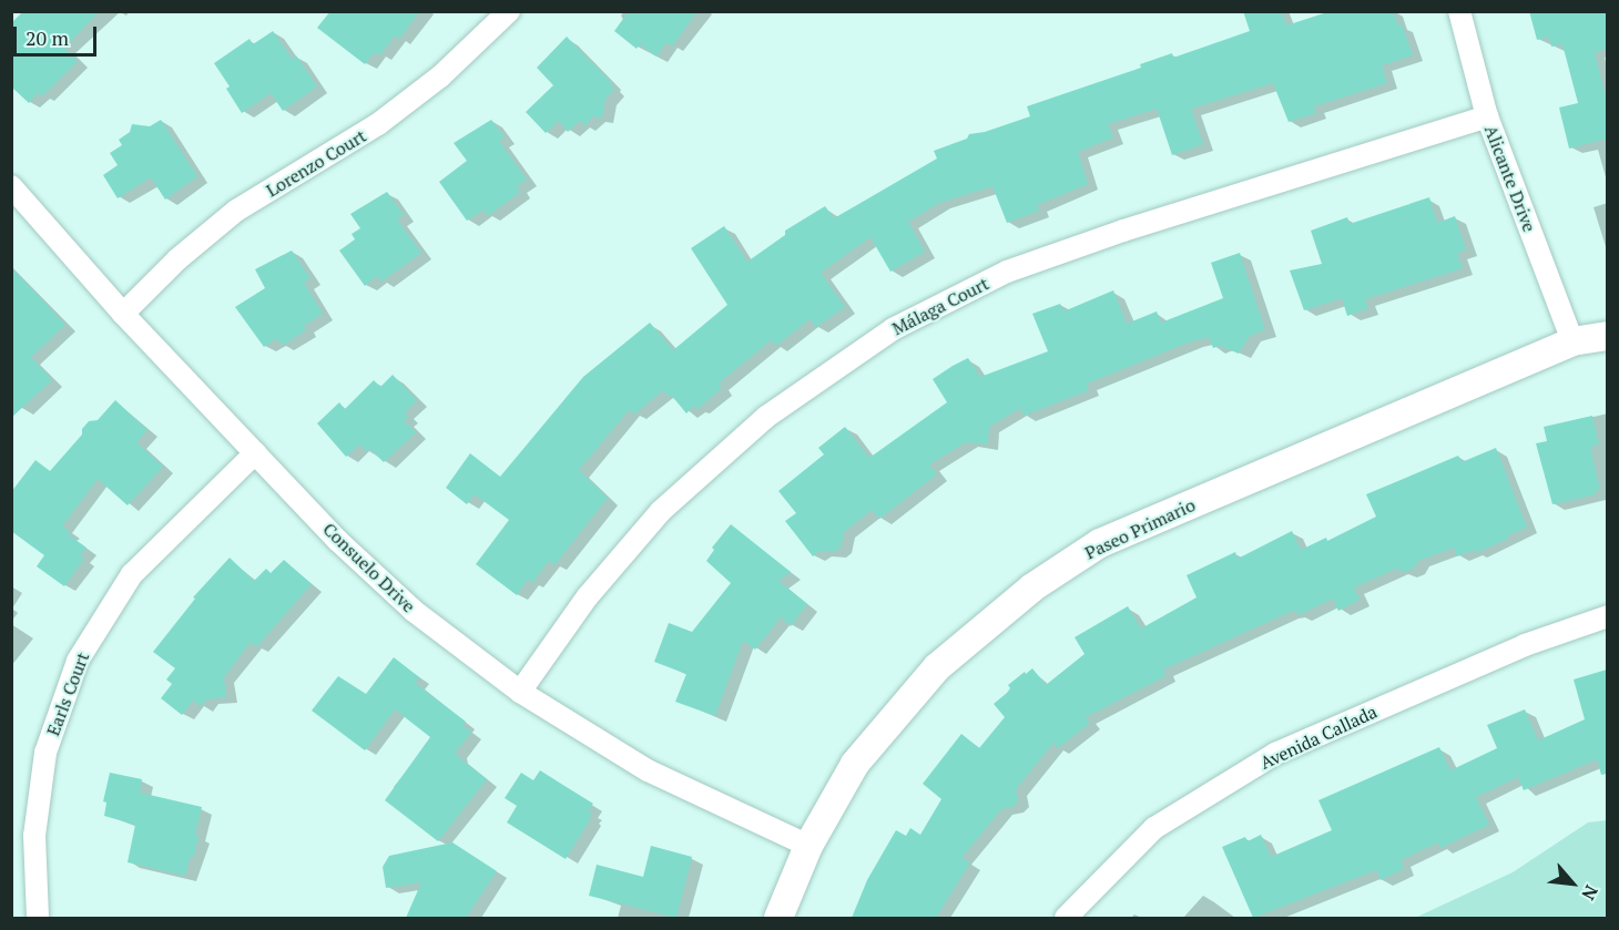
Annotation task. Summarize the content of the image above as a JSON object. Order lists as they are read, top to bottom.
{
  "streets": {
    "street": [
      "Lorenzo Court",
      "Alicante Drive",
      "Málaga Court",
      "Paseo Primario",
      "Consuelo Drive",
      "Earls Court",
      "Avenida Callada"
    ]
  },
  "crossings": [
    ["Lorenzo Court", "Consuelo Drive"],
    ["Alicante Drive", "Málaga Court"],
    ["Alicante Drive", "Paseo Primario"],
    ["Málaga Court", "Consuelo Drive"],
    ["Paseo Primario", "Consuelo Drive"],
    ["Consuelo Drive", "Earls Court"]
  ],
  "scale_bar": "20 m",
  "north": "bottom right"
}
